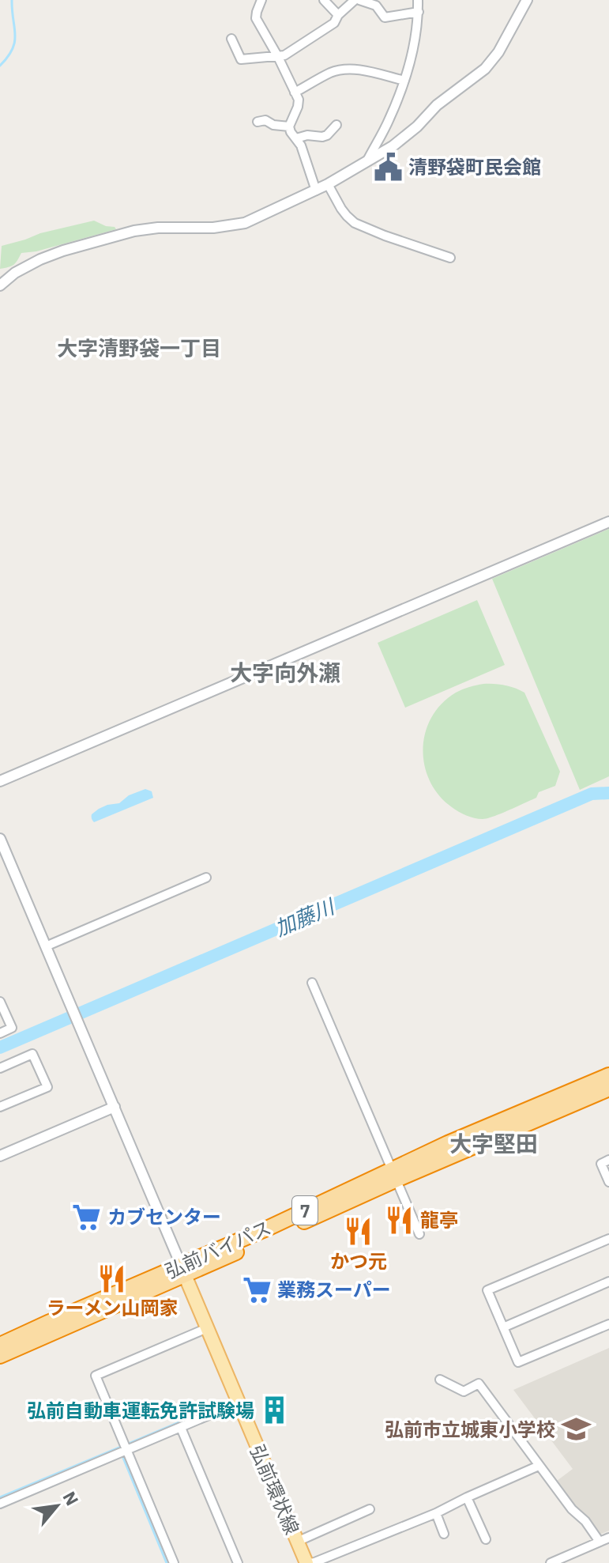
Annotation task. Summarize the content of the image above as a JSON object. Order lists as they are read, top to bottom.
{
  "streets": {
    "highway": ["7", "弘前バイパス"],
    "main road": ["弘前環状線"]
  },
  "crossings": [
    ["弘前バイパス", "弘前環状線"]
  ],
  "districts": ["大字清野袋一丁目", "大字向外瀬", "大字堅田"],
  "water": ["加藤川"],
  "places": {
    "public building": ["清野袋町民会館"],
    "supermarket": ["カブセンター", "業務スーパー"],
    "restaurant": ["龍亭", "かつ元", "ラーメン山岡家"],
    "building": ["弘前自動車運転免許試験場"],
    "school or university": ["弘前市立城東小学校"]
  },
  "north": "top right"
}
